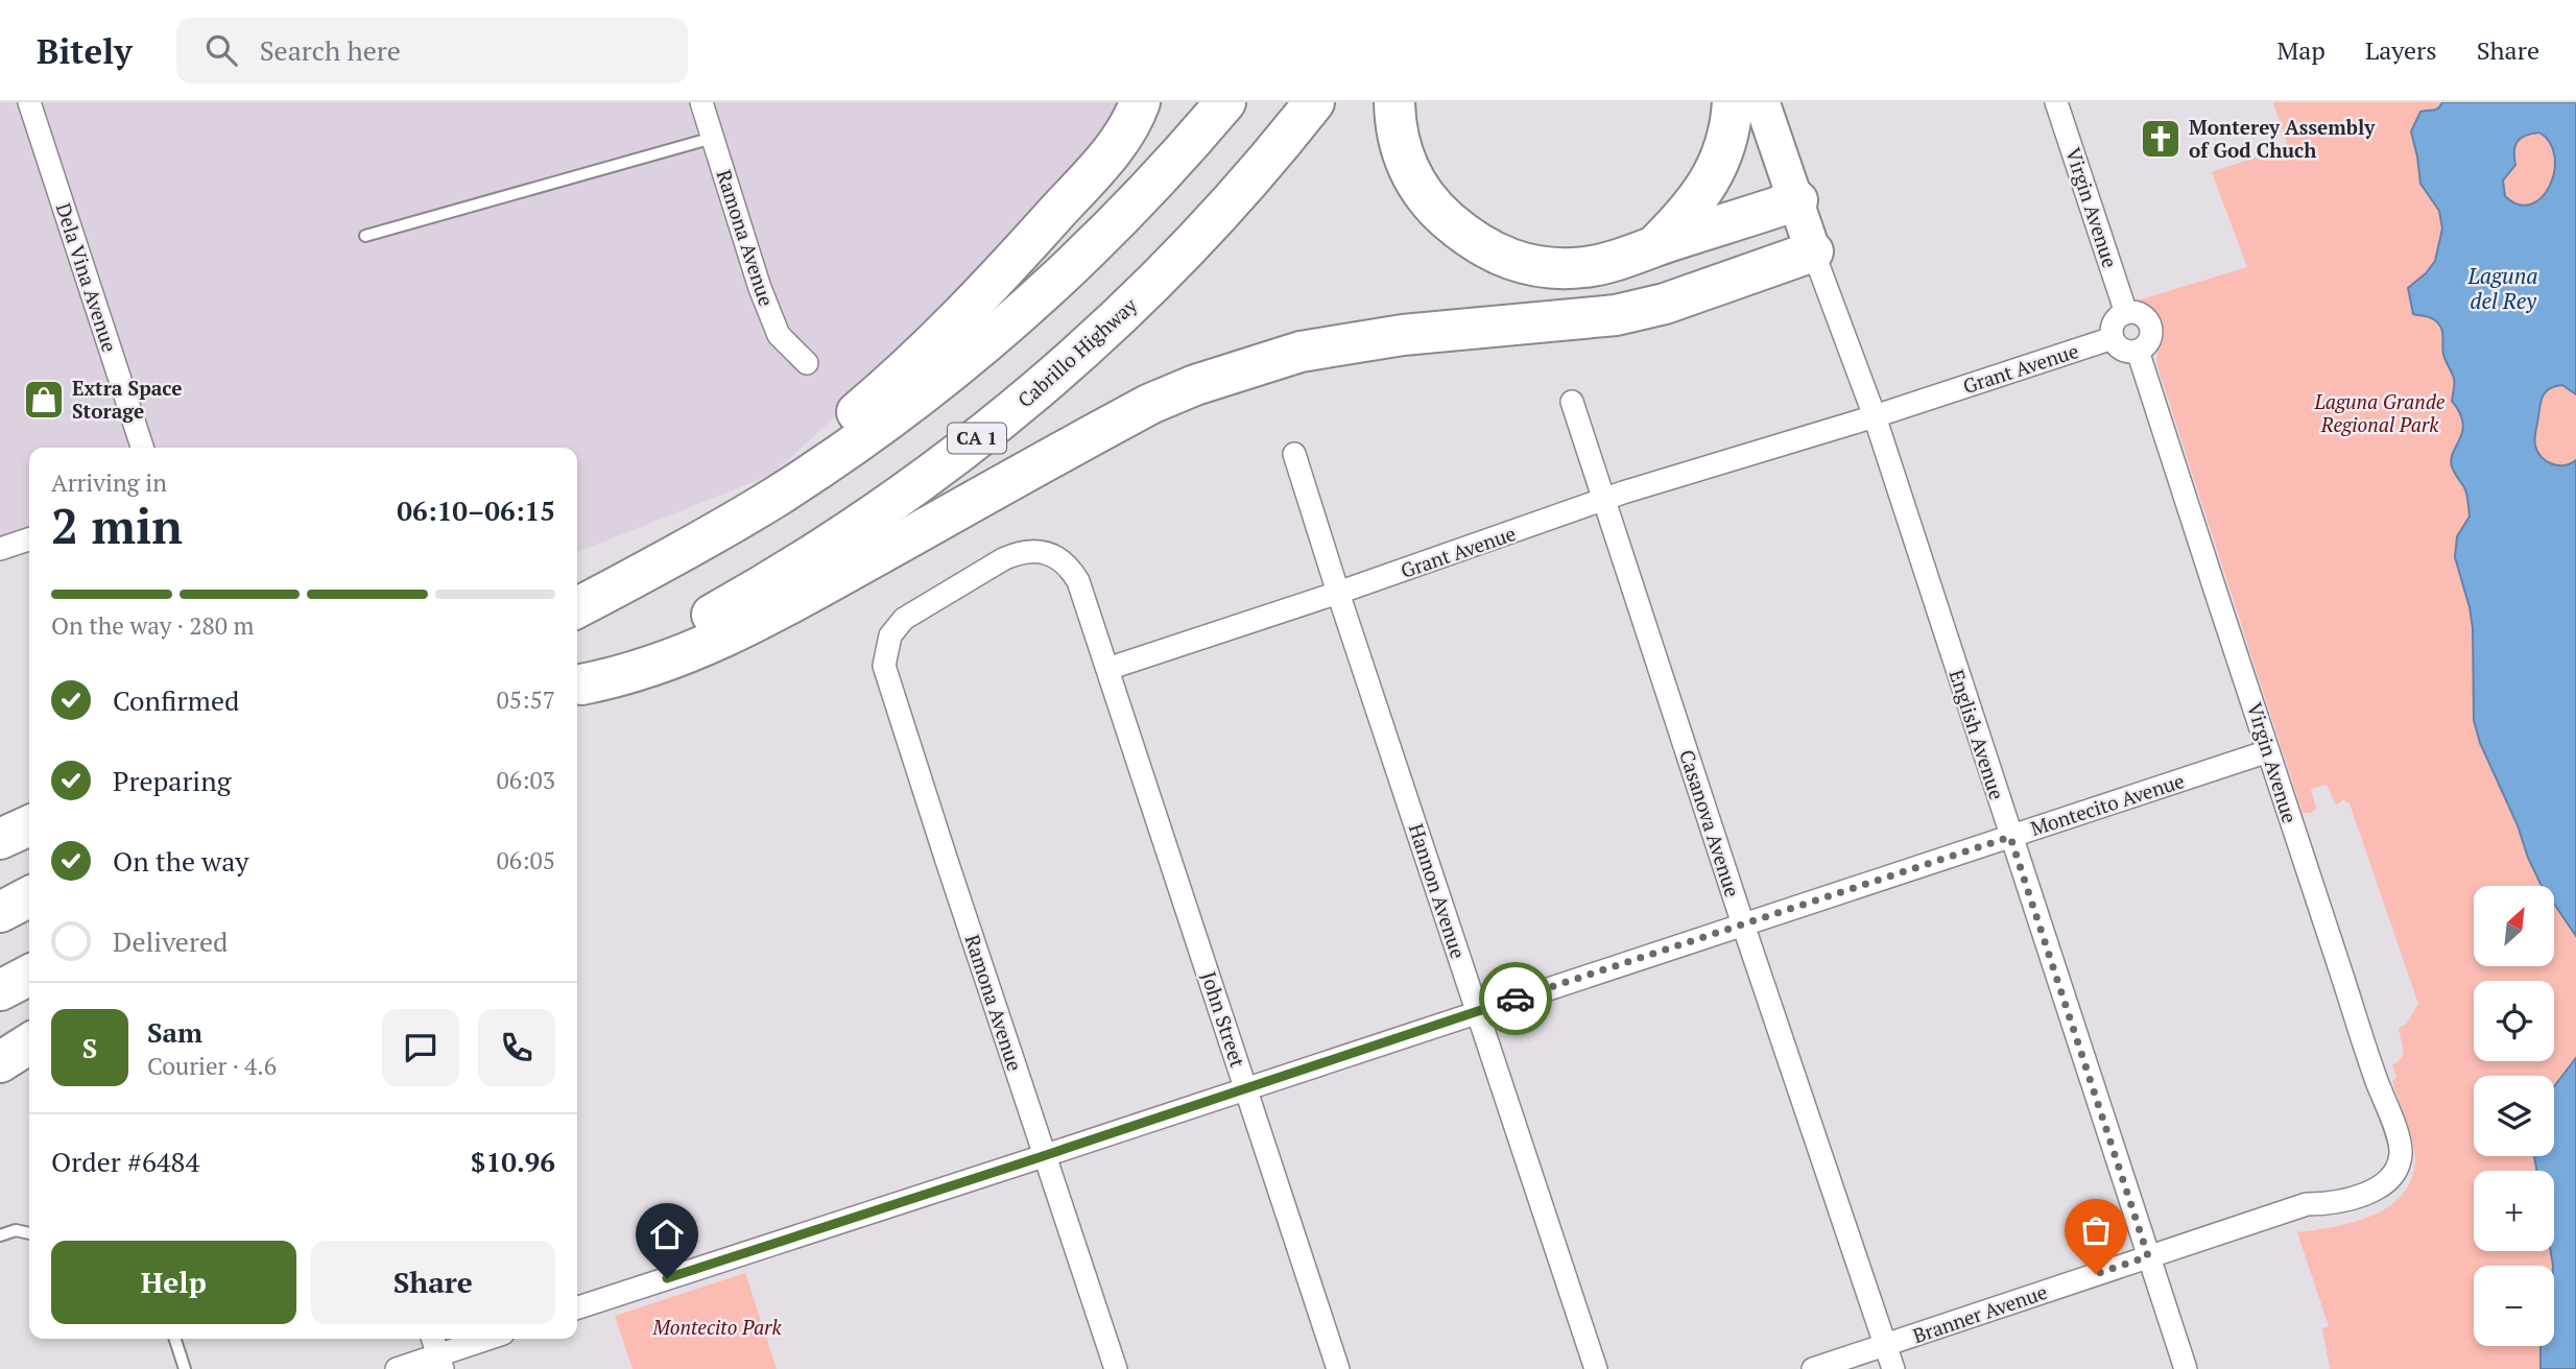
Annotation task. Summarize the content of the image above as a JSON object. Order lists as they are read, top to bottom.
{
  "streets": {
    "highway": ["Cabrillo Highway", "CA 1"],
    "main road": ["English Avenue"],
    "street": [
      "Virgin Avenue",
      "Ramona Avenue",
      "Dela Vina Avenue",
      "Grant Avenue",
      "Montecito Avenue",
      "Casanova Avenue",
      "Hannon Avenue",
      "John Street",
      "Branner Avenue"
    ]
  },
  "crossings": [
    ["Virgin Avenue", "Grant Avenue"],
    ["Virgin Avenue", "Montecito Avenue"],
    ["Virgin Avenue", "Branner Avenue"],
    ["Ramona Avenue", "Grant Avenue"],
    ["Ramona Avenue", "Montecito Avenue"],
    ["Ramona Avenue", "John Street"],
    ["Grant Avenue", "English Avenue"],
    ["Grant Avenue", "Casanova Avenue"],
    ["Grant Avenue", "Hannon Avenue"],
    ["Grant Avenue", "John Street"],
    ["English Avenue", "Montecito Avenue"],
    ["English Avenue", "Branner Avenue"],
    ["Montecito Avenue", "Casanova Avenue"],
    ["Montecito Avenue", "Hannon Avenue"],
    ["Montecito Avenue", "John Street"],
    ["Casanova Avenue", "Branner Avenue"]
  ],
  "water": ["Laguna del Rey"],
  "parks": ["Laguna Grande Regional Park", "Montecito Park"],
  "places": {
    "church": ["Monterey Assembly of God Chuch"],
    "shop": ["Extra Space Storage"]
  },
  "north": "top right",
  "page": {
    "header": "Bitely",
    "search": "Search here",
    "nav": ["Map", "Layers", "Share"],
    "heading": ["2 min", "Arriving in", "06:10–06:15"],
    "panel": [
      "Sam",
      "Courier · 4.6",
      "Order #6484",
      "$10.96"
    ],
    "bar": "On the way · 280 m",
    "list": [
      ["Confirmed", "05:57"],
      ["Preparing", "06:03"],
      ["On the way", "06:05"],
      "Delivered"
    ],
    "map_buttons": ["+", "−"],
    "round": "S",
    "buttons": ["Help", "Share"]
  }
}
